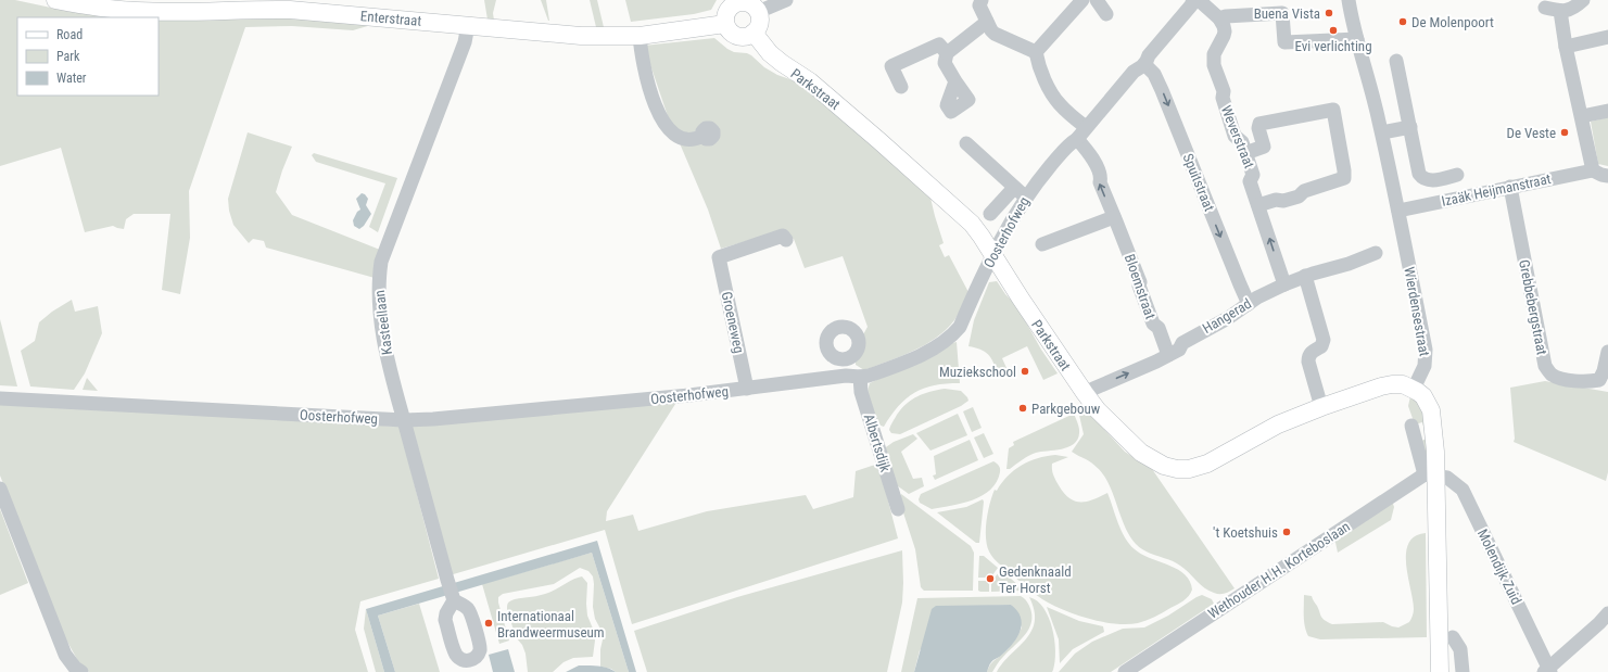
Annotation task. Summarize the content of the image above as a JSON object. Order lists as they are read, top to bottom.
{
  "streets": {
    "main road": ["Enterstraat", "Parkstraat"],
    "street": [
      "Weverstraat",
      "Spuitstraat",
      "Izaäk Heijmanstraat",
      "Oosterhofweg",
      "Bloemstraat",
      "Grebbebergstraat",
      "Wierdensestraat",
      "Hangerad",
      "Kasteellaan",
      "Groeneweg",
      "Albertsdijk",
      "Molendijk Zuid",
      "Wethouder H.H. Korteboslaan"
    ]
  },
  "crossings": [
    ["Enterstraat", "Parkstraat"],
    ["Enterstraat", "Kasteellaan"],
    ["Parkstraat", "Oosterhofweg"],
    ["Parkstraat", "Wierdensestraat"],
    ["Parkstraat", "Hangerad"],
    ["Weverstraat", "Hangerad"],
    ["Spuitstraat", "Oosterhofweg"],
    ["Spuitstraat", "Hangerad"],
    ["Izaäk Heijmanstraat", "Grebbebergstraat"],
    ["Izaäk Heijmanstraat", "Wierdensestraat"],
    ["Oosterhofweg", "Bloemstraat"],
    ["Oosterhofweg", "Kasteellaan"],
    ["Oosterhofweg", "Groeneweg"],
    ["Oosterhofweg", "Albertsdijk"],
    ["Bloemstraat", "Hangerad"],
    ["Molendijk Zuid", "Wethouder H.H. Korteboslaan"]
  ],
  "one_way": ["Spuitstraat"],
  "places": [
    "Buena Vista",
    "De Molenpoort",
    "Evi verlichting",
    "De Veste",
    "Muziekschool",
    "Parkgebouw",
    "'t Koetshuis",
    "Gedenknaald Ter Horst",
    "Internationaal Brandweermuseum"
  ],
  "legend": ["Road", "Park", "Water"]
}
